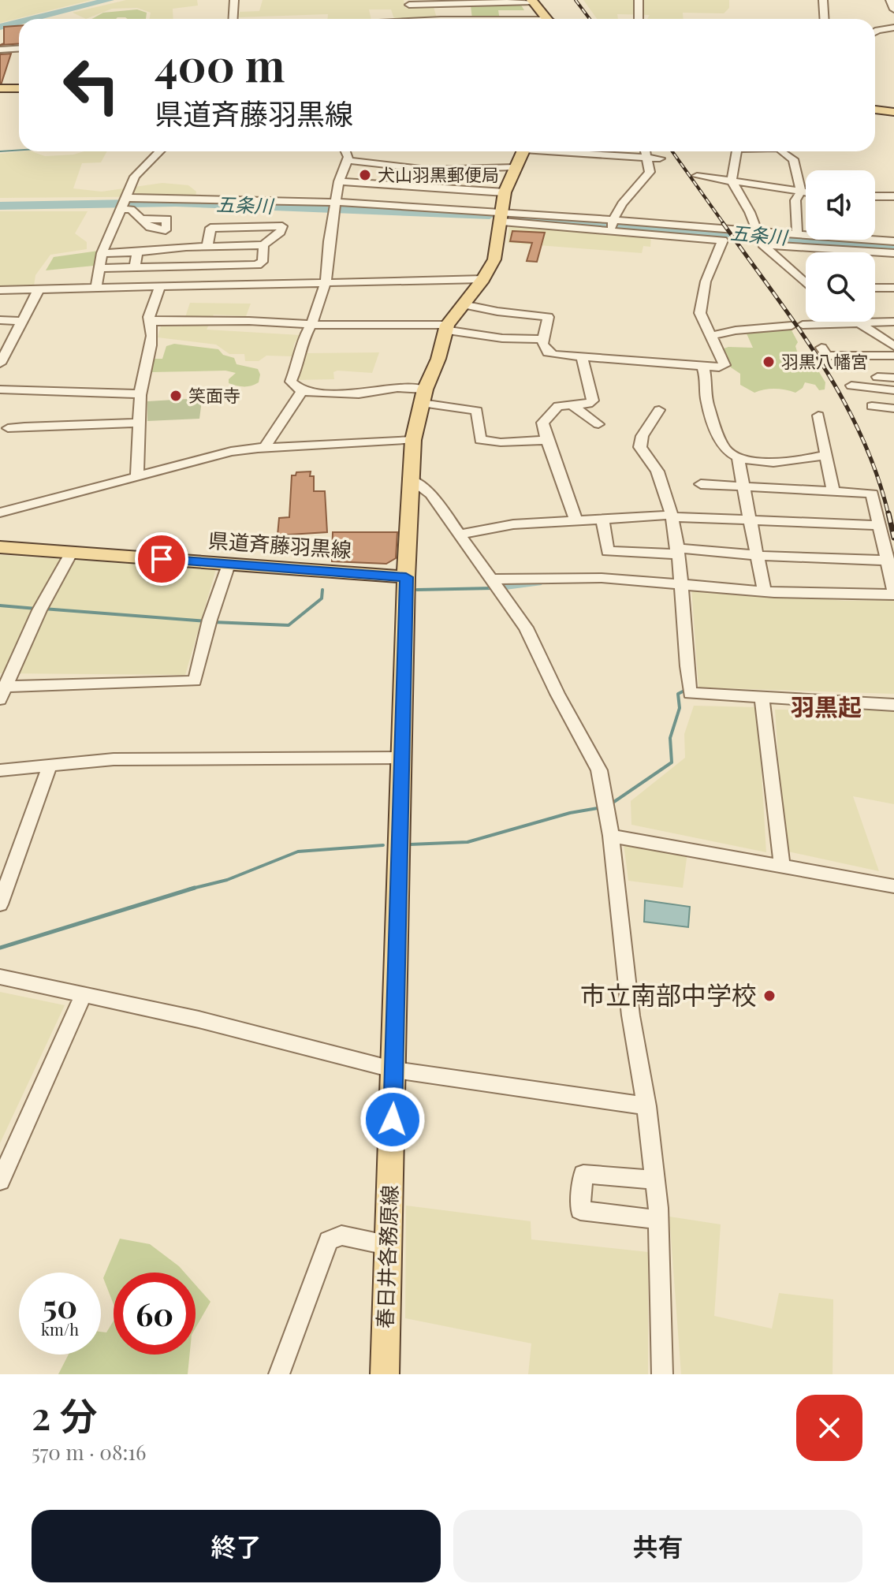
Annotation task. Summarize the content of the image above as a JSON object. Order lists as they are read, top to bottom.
{
  "streets": {
    "main road": ["県道斉藤羽黒線", "春日井各務原線"]
  },
  "crossings": [
    ["県道斉藤羽黒線", "春日井各務原線"]
  ],
  "districts": ["羽黒起"],
  "water": ["五条川"],
  "places": [
    "犬山羽黒郵便局",
    "羽黒八幡宮",
    "笑面寺",
    "市立南部中学校"
  ],
  "page": {
    "turn": ["400 m", "県道斉藤羽黒線"],
    "speed": "50 km/h",
    "limit": "60",
    "heading": ["2 分", "570 m · 08:16"],
    "buttons": ["終了", "共有"]
  }
}
